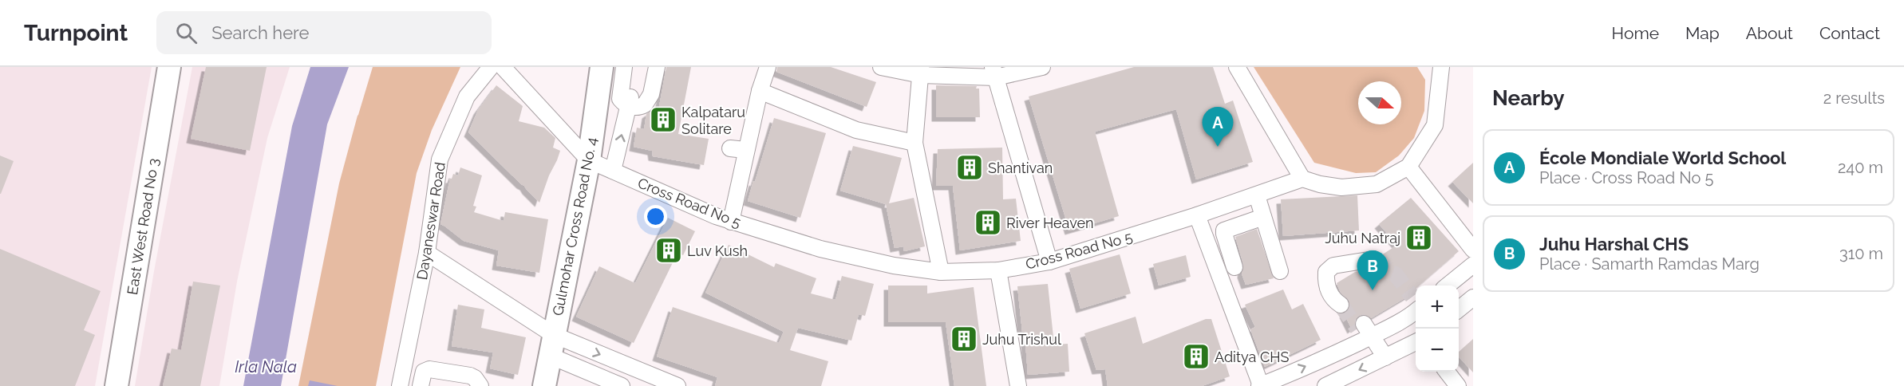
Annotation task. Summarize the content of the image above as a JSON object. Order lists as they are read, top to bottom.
{
  "streets": {
    "street": [
      "Cross Road No 5",
      "Dayaneswar Road",
      "East West Road No 3",
      "Gulmohar Cross Road No. 4"
    ]
  },
  "crossings": [
    ["Cross Road No 5", "Gulmohar Cross Road No. 4"]
  ],
  "water": ["Irla Nala"],
  "places": {
    "building": [
      "Kalpataru Solitare",
      "Shantivan",
      "River Heaven",
      "Juhu Natraj",
      "Luv Kush",
      "Juhu Trishul",
      "Aditya CHS"
    ]
  },
  "north": "right",
  "page": {
    "header": "Turnpoint",
    "search": "Search here",
    "nav": [
      "Home",
      "Map",
      "About",
      "Contact"
    ],
    "heading": ["Nearby", "2 results"],
    "pins": ["A", "B"],
    "list": [
      {
        "mark": "A",
        "name": "École Mondiale World School",
        "note": "Place · Cross Road No 5",
        "value": "240 m"
      },
      {
        "mark": "B",
        "name": "Juhu Harshal CHS",
        "note": "Place · Samarth Ramdas Marg",
        "value": "310 m"
      }
    ],
    "map_buttons": ["+", "−"]
  }
}
